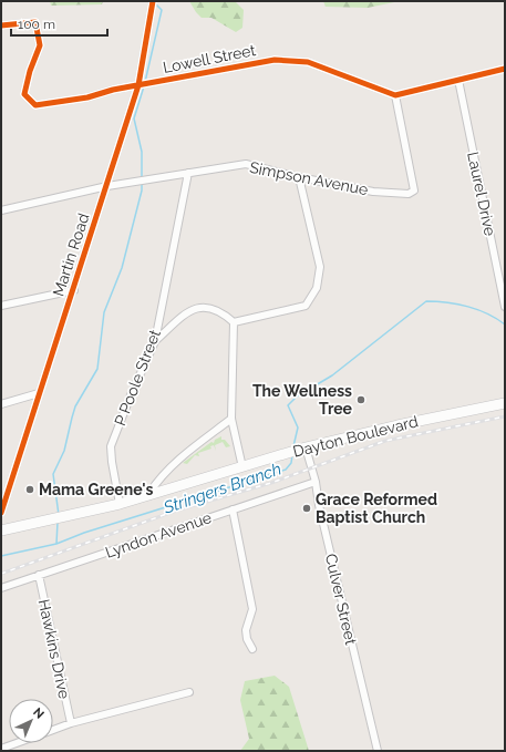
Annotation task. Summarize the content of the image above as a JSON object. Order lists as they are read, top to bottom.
{
  "streets": {
    "main road": ["Dayton Boulevard"],
    "street": [
      "Lowell Street",
      "Simpson Avenue",
      "Laurel Drive",
      "Martin Road",
      "P Poole Street",
      "Lyndon Avenue",
      "Culver Street",
      "Hawkins Drive"
    ]
  },
  "crossings": [
    ["Lowell Street", "Simpson Avenue"],
    ["Lowell Street", "Martin Road"],
    ["Simpson Avenue", "Martin Road"],
    ["Simpson Avenue", "P Poole Street"],
    ["P Poole Street", "Dayton Boulevard"],
    ["Dayton Boulevard", "Culver Street"],
    ["Lyndon Avenue", "Culver Street"],
    ["Lyndon Avenue", "Hawkins Drive"]
  ],
  "water": ["Stringers Branch"],
  "places": ["The Wellness Tree", "Mama Greene's", "Grace Reformed Baptist Church"],
  "scale_bar": "100 m",
  "north": "top right"
}
